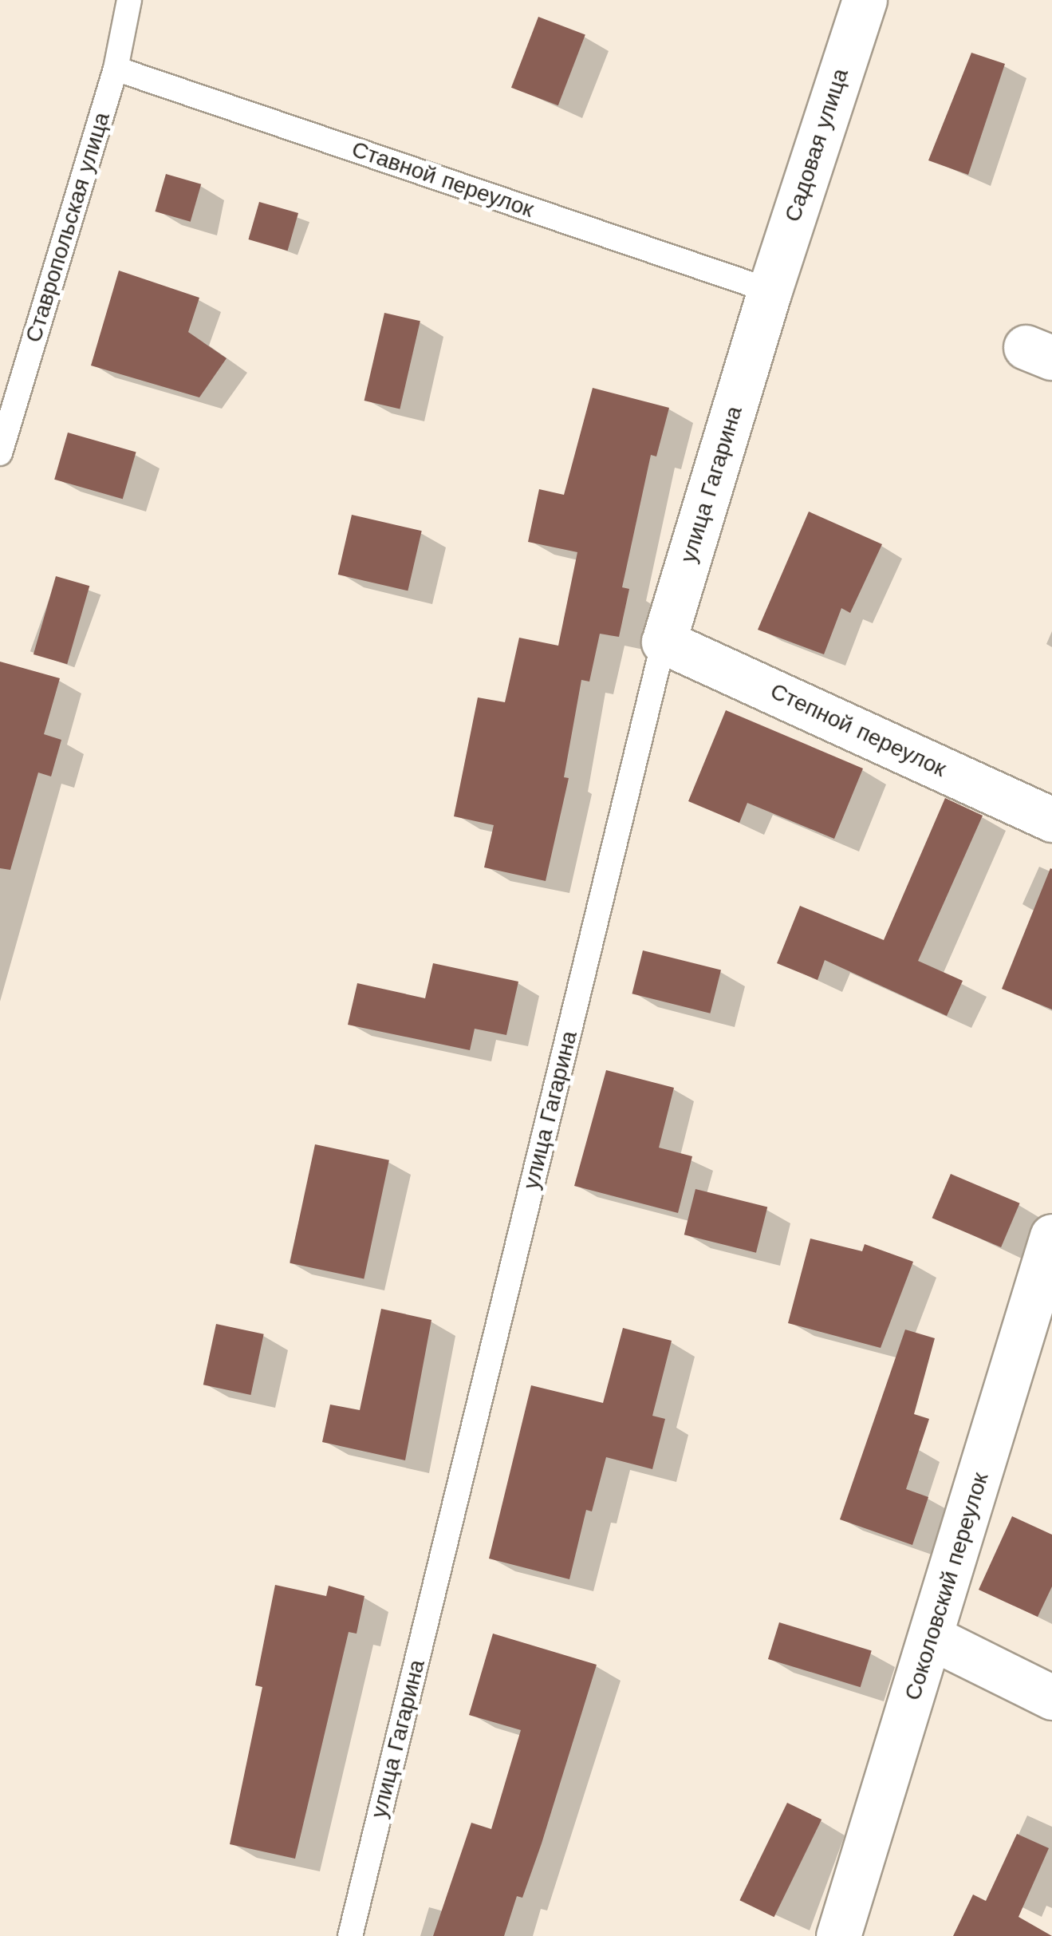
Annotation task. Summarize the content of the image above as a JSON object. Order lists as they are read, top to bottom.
{
  "streets": {
    "street": [
      "Садовая улица",
      "улица Гагарина",
      "Степной переулок",
      "Соколовский переулок"
    ],
    "lane": ["Ставной переулок", "Ставропольская улица"]
  },
  "crossings": [
    ["Садовая улица", "Ставной переулок"],
    ["Садовая улица", "улица Гагарина"],
    ["Ставной переулок", "Ставропольская улица"],
    ["Ставной переулок", "улица Гагарина"],
    ["улица Гагарина", "Степной переулок"]
  ]
}
